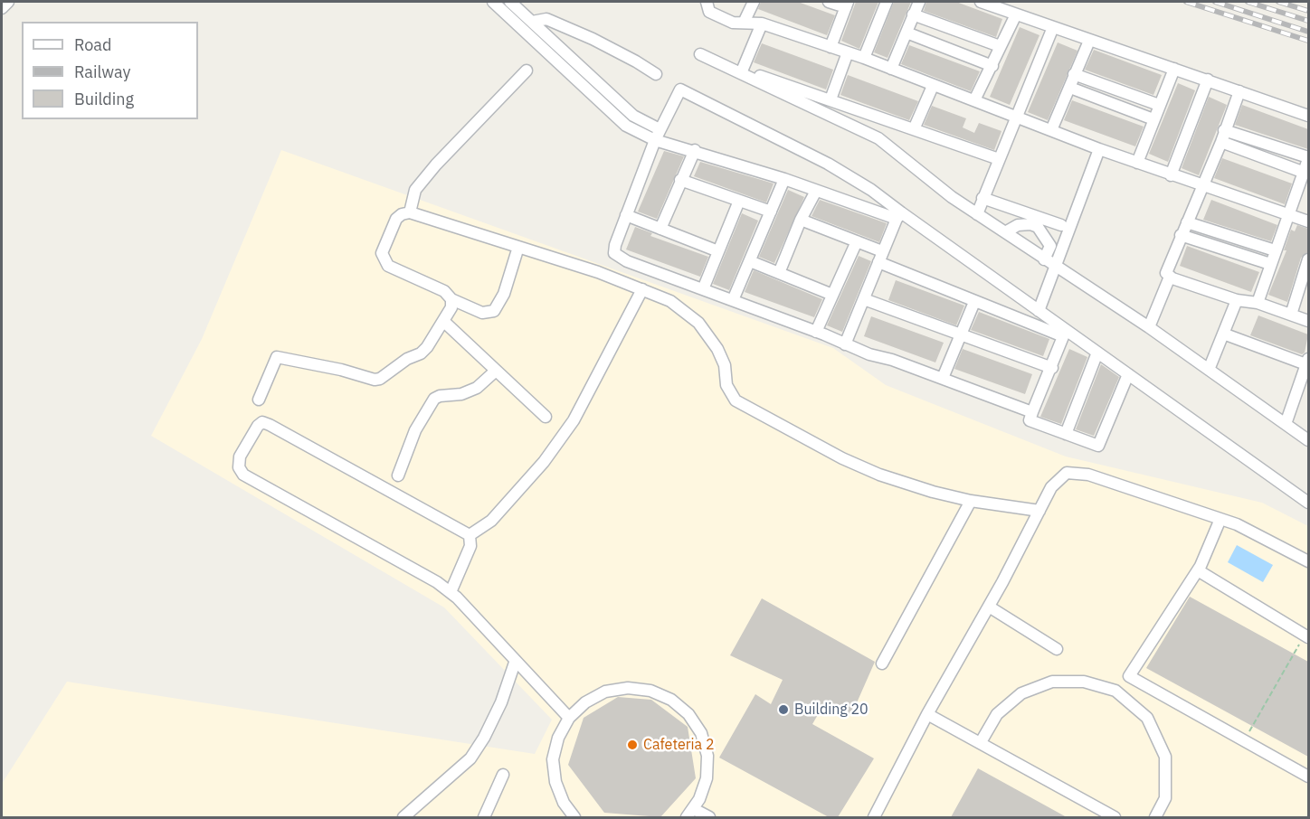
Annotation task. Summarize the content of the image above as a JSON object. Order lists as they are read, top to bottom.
{
  "places": ["Building 20", "Cafeteria 2"],
  "legend": ["Road", "Railway", "Building"]
}
